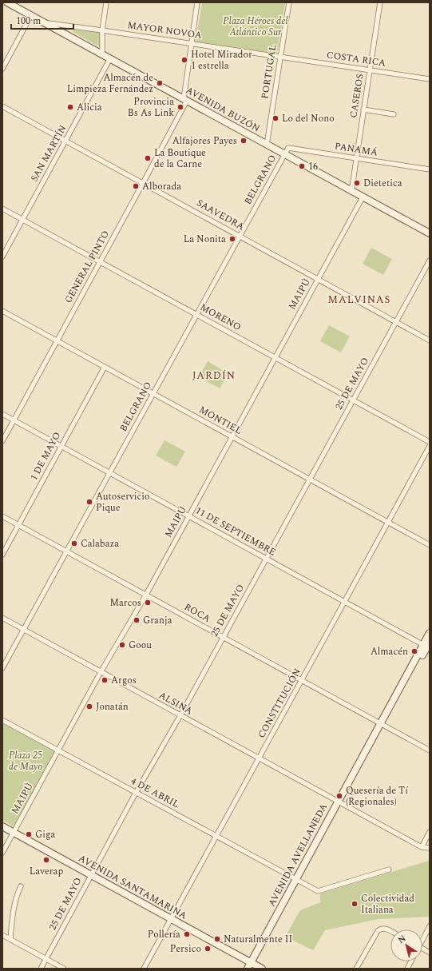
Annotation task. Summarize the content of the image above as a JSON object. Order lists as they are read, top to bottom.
{
  "streets": {
    "main road": ["AVENIDA BUZÓN", "AVENIDA AVELLANEDA", "AVENIDA SANTAMARINA"],
    "street": [
      "MAYOR NOVOA",
      "COSTA RICA",
      "PORTUGAL",
      "CASEROS",
      "PANAMÁ",
      "SAN MARTÍN",
      "BELGRANO",
      "SAAVEDRA",
      "GENERAL PINTO",
      "MAIPÚ",
      "MORENO",
      "25 DE MAYO",
      "MONTIEL",
      "1 DE MAYO",
      "11 DE SEPTIEMBRE",
      "ROCA",
      "ALSINA",
      "CONSTITUCIÓN",
      "4 DE ABRIL"
    ]
  },
  "crossings": [
    ["MAYOR NOVOA", "COSTA RICA"],
    ["MAYOR NOVOA", "PORTUGAL"],
    ["MAYOR NOVOA", "AVENIDA BUZÓN"],
    ["MAYOR NOVOA", "GENERAL PINTO"],
    ["COSTA RICA", "PORTUGAL"],
    ["COSTA RICA", "CASEROS"],
    ["PORTUGAL", "AVENIDA BUZÓN"],
    ["CASEROS", "AVENIDA BUZÓN"],
    ["CASEROS", "PANAMÁ"],
    ["AVENIDA BUZÓN", "PANAMÁ"],
    ["AVENIDA BUZÓN", "SAN MARTÍN"],
    ["AVENIDA BUZÓN", "BELGRANO"],
    ["AVENIDA BUZÓN", "GENERAL PINTO"],
    ["AVENIDA BUZÓN", "MAIPÚ"],
    ["PANAMÁ", "BELGRANO"],
    ["SAN MARTÍN", "SAAVEDRA"],
    ["SAN MARTÍN", "MORENO"],
    ["BELGRANO", "SAAVEDRA"],
    ["BELGRANO", "MORENO"],
    ["BELGRANO", "MONTIEL"],
    ["BELGRANO", "11 DE SEPTIEMBRE"],
    ["BELGRANO", "ROCA"],
    ["BELGRANO", "ALSINA"],
    ["SAAVEDRA", "GENERAL PINTO"],
    ["SAAVEDRA", "MAIPÚ"],
    ["SAAVEDRA", "25 DE MAYO"],
    ["GENERAL PINTO", "MORENO"],
    ["GENERAL PINTO", "MONTIEL"],
    ["GENERAL PINTO", "11 DE SEPTIEMBRE"],
    ["MAIPÚ", "MORENO"],
    ["MAIPÚ", "MONTIEL"],
    ["MAIPÚ", "11 DE SEPTIEMBRE"],
    ["MAIPÚ", "ROCA"],
    ["MAIPÚ", "ALSINA"],
    ["MAIPÚ", "4 DE ABRIL"],
    ["MAIPÚ", "AVENIDA SANTAMARINA"],
    ["MORENO", "25 DE MAYO"],
    ["25 DE MAYO", "MONTIEL"],
    ["25 DE MAYO", "11 DE SEPTIEMBRE"],
    ["25 DE MAYO", "ROCA"],
    ["25 DE MAYO", "ALSINA"],
    ["25 DE MAYO", "4 DE ABRIL"],
    ["25 DE MAYO", "AVENIDA SANTAMARINA"],
    ["MONTIEL", "1 DE MAYO"],
    ["MONTIEL", "CONSTITUCIÓN"],
    ["1 DE MAYO", "11 DE SEPTIEMBRE"],
    ["1 DE MAYO", "ROCA"],
    ["11 DE SEPTIEMBRE", "CONSTITUCIÓN"],
    ["11 DE SEPTIEMBRE", "AVENIDA AVELLANEDA"],
    ["ROCA", "CONSTITUCIÓN"],
    ["ROCA", "AVENIDA AVELLANEDA"],
    ["ALSINA", "CONSTITUCIÓN"],
    ["ALSINA", "AVENIDA AVELLANEDA"],
    ["CONSTITUCIÓN", "4 DE ABRIL"],
    ["CONSTITUCIÓN", "AVENIDA SANTAMARINA"],
    ["4 DE ABRIL", "AVENIDA AVELLANEDA"],
    ["AVENIDA AVELLANEDA", "AVENIDA SANTAMARINA"]
  ],
  "districts": ["MALVINAS", "JARDÍN"],
  "parks": ["Plaza Héroes del Atlántico Sur", "Plaza 25 de Mayo"],
  "places": [
    "Hotel Mirador 1 estrella",
    "Almacén de Limpieza Fernández",
    "Alicia",
    "Provincia Bs As Link",
    "Lo del Nono",
    "Alfajores Payes",
    "La Boutique de la Carne",
    "16",
    "Dietetica",
    "Alborada",
    "La Nonita",
    "Autoservicio Pique",
    "Calabaza",
    "Marcos",
    "Granja",
    "Goou",
    "Almacén",
    "Argos",
    "Jonatán",
    "Quesería de Tí (Regionales)",
    "Giga",
    "Laverap",
    "Colectividad Italiana",
    "Pollería",
    "Naturalmente II",
    "Persico"
  ],
  "scale_bar": "100 m",
  "north": "top left"
}
